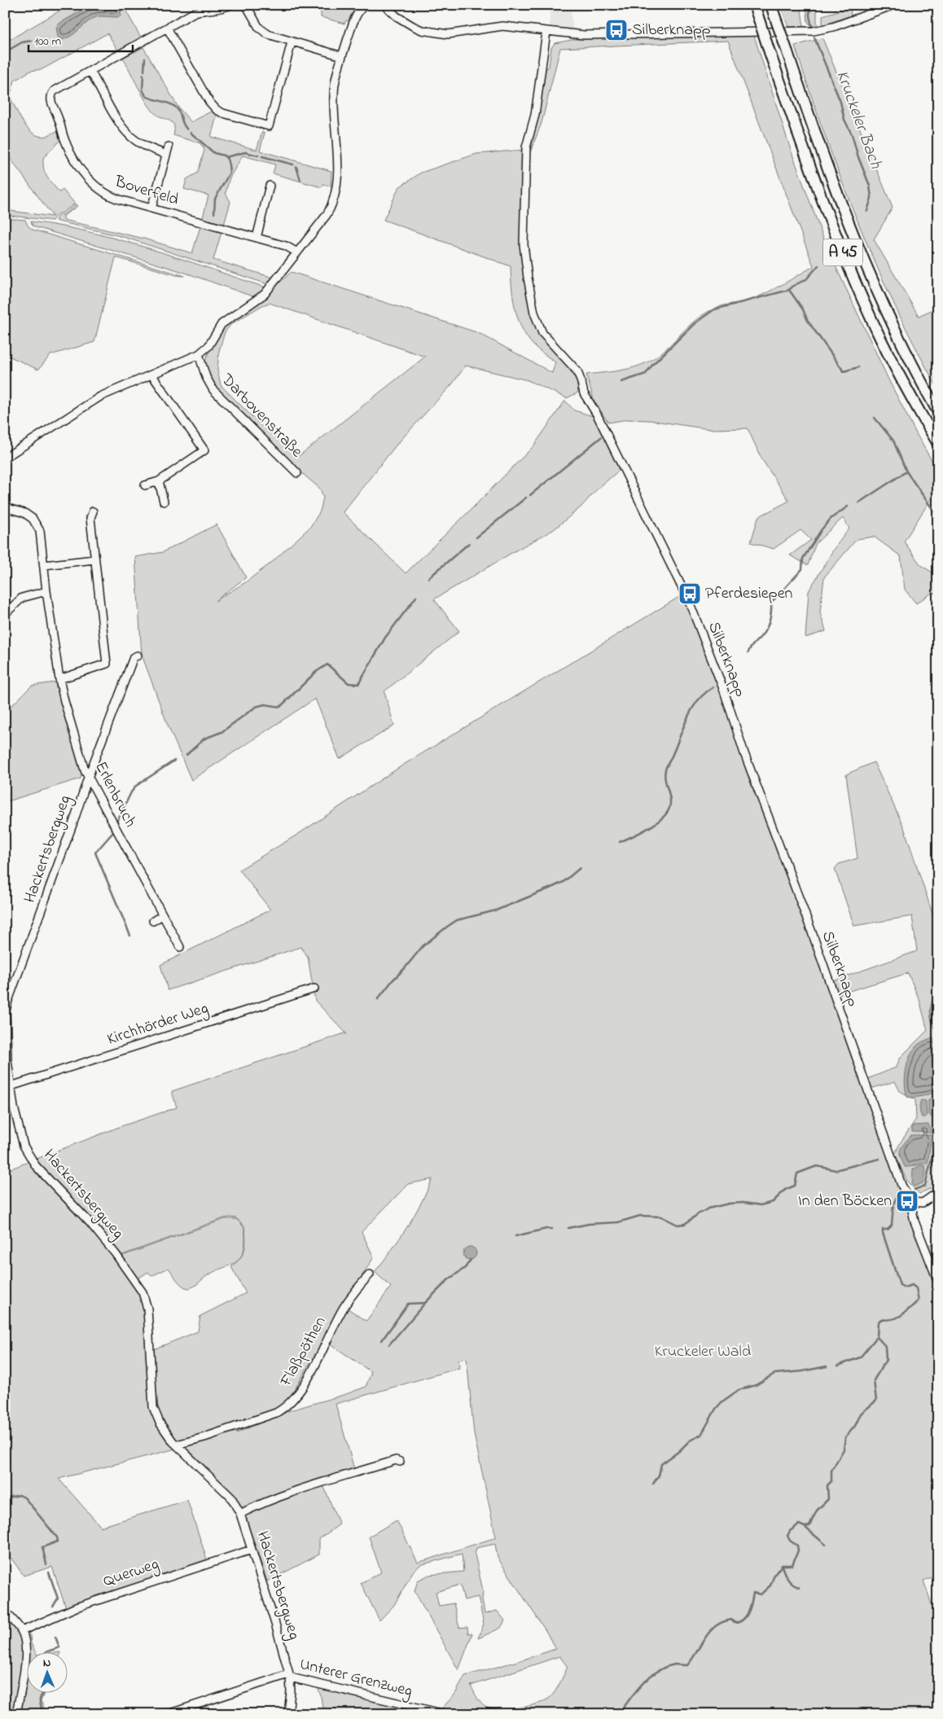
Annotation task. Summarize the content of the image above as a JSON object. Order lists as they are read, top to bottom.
{
  "streets": {
    "highway": ["A 45"],
    "street": [
      "Boverfeld",
      "Darbovenstraße",
      "Silberknapp",
      "Erlenbruch",
      "Hackertsbergweg",
      "Kirchhörder Weg",
      "Flaßpöthen",
      "Querweg",
      "Unterer Grenzweg"
    ]
  },
  "crossings": [
    ["Erlenbruch", "Hackertsbergweg"],
    ["Hackertsbergweg", "Kirchhörder Weg"],
    ["Hackertsbergweg", "Flaßpöthen"],
    ["Hackertsbergweg", "Querweg"],
    ["Hackertsbergweg", "Unterer Grenzweg"]
  ],
  "water": ["Kruckeler Bach"],
  "parks": ["Kruckeler Wald"],
  "places": {
    "bus stop": ["Silberknapp", "Pferdesiepen", "In den Böcken"]
  },
  "scale_bar": "100 m",
  "north": "top"
}
